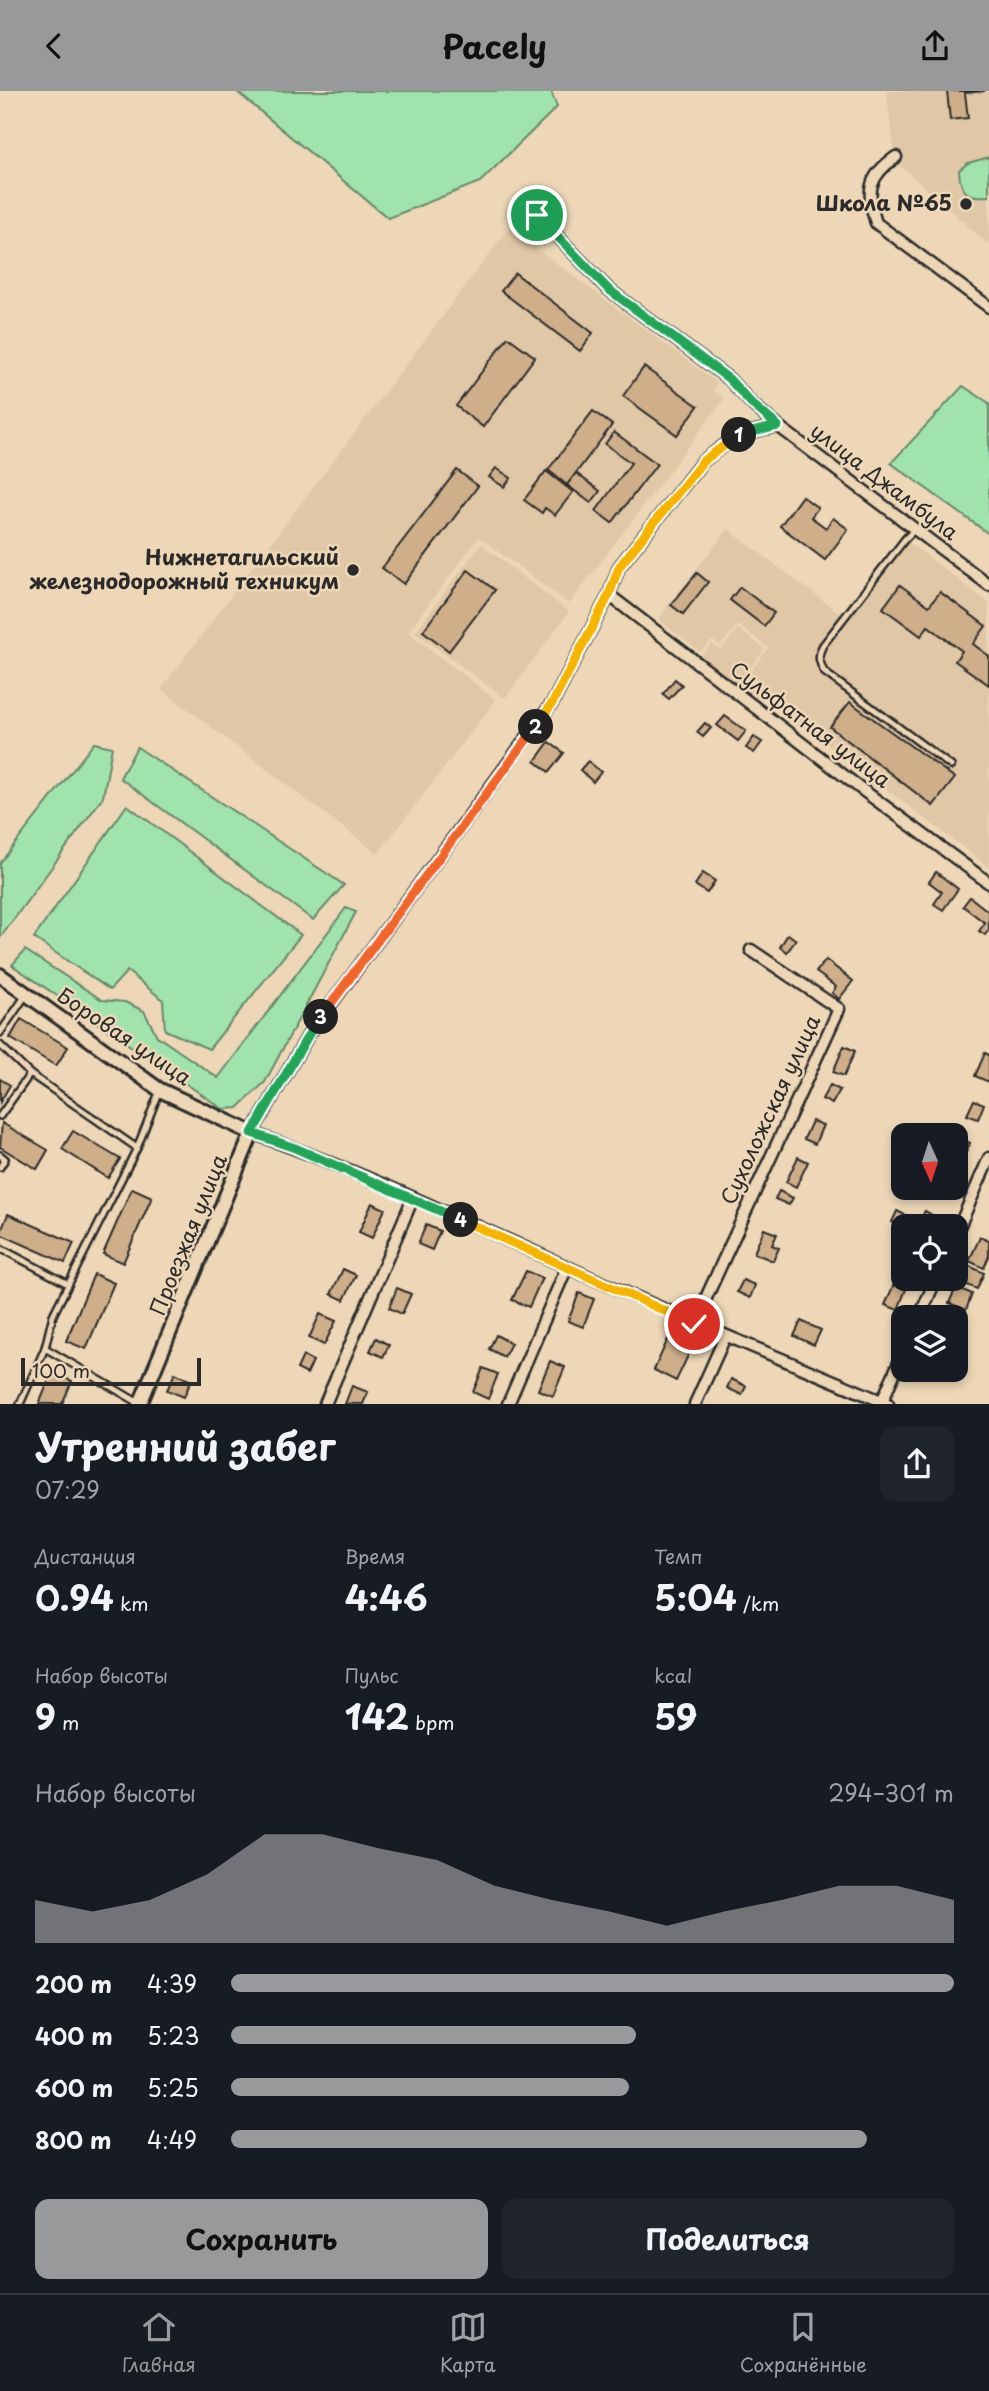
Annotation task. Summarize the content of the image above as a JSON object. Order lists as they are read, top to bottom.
{
  "streets": {
    "street": [
      "улица Джамбула",
      "Сульфатная улица",
      "Боровая улица",
      "Сухоложская улица",
      "Проезжая улица"
    ]
  },
  "crossings": [
    ["улица Джамбула", "Проезжая улица"],
    ["Сульфатная улица", "Проезжая улица"],
    ["Боровая улица", "Сухоложская улица"],
    ["Боровая улица", "Проезжая улица"]
  ],
  "places": ["Школа №65", "Нижнетагильский железнодорожный техникум"],
  "scale_bar": "100 m",
  "north": "bottom",
  "page": {
    "header": "Pacely",
    "pins": [
      "1",
      "2",
      "3",
      "4"
    ],
    "scale": "100 m",
    "heading": ["Утренний забег", "07:29"],
    "stats": [
      ["Дистанция", "0.94 km"],
      ["Время", "4:46"],
      ["Темп", "5:04 /km"],
      ["Набор высоты", "9 m"],
      ["Пульс", "142 bpm"],
      ["kcal", "59"]
    ],
    "chart": ["Набор высоты", "294–301 m"],
    "list": [
      {
        "name": "200 m",
        "note": "4:39"
      },
      {
        "name": "400 m",
        "note": "5:23"
      },
      {
        "name": "600 m",
        "note": "5:25"
      },
      {
        "name": "800 m",
        "note": "4:49"
      }
    ],
    "buttons": ["Сохранить", "Поделиться"],
    "tabs": ["Главная", "Карта", "Сохранённые"]
  }
}
